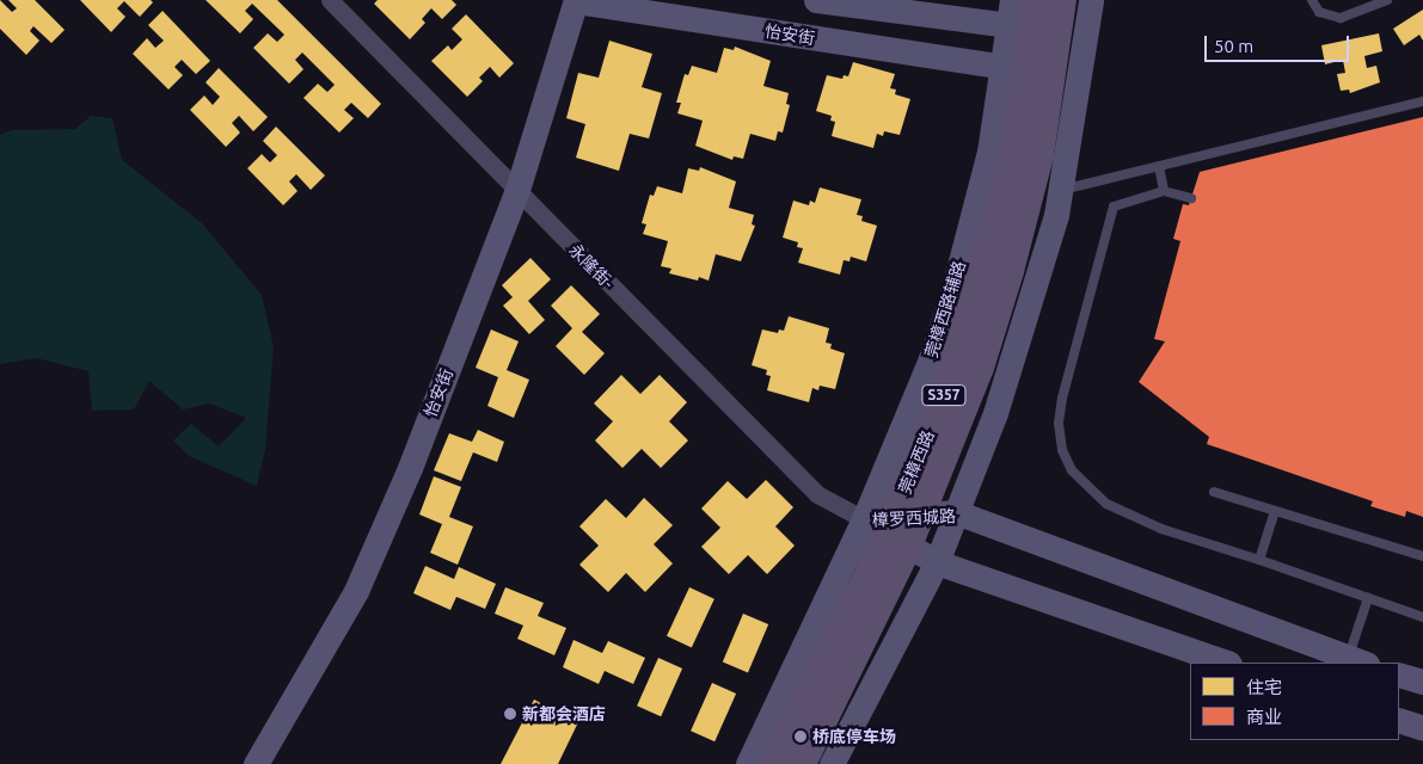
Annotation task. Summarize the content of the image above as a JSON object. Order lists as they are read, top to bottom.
{
  "streets": {
    "main road": [
      "怡安街",
      "莞樟西路辅路",
      "S357",
      "莞樟西路",
      "樟罗西城路"
    ],
    "street": ["永隆街-"]
  },
  "crossings": [
    ["怡安街", "永隆街-"],
    ["怡安街", "莞樟西路辅路"],
    ["永隆街-", "莞樟西路辅路"],
    ["永隆街-", "樟罗西城路"],
    ["莞樟西路辅路", "樟罗西城路"]
  ],
  "places": ["新都会酒店", "桥底停车场"],
  "legend": ["住宅", "商业"],
  "scale_bar": "50 m"
}
